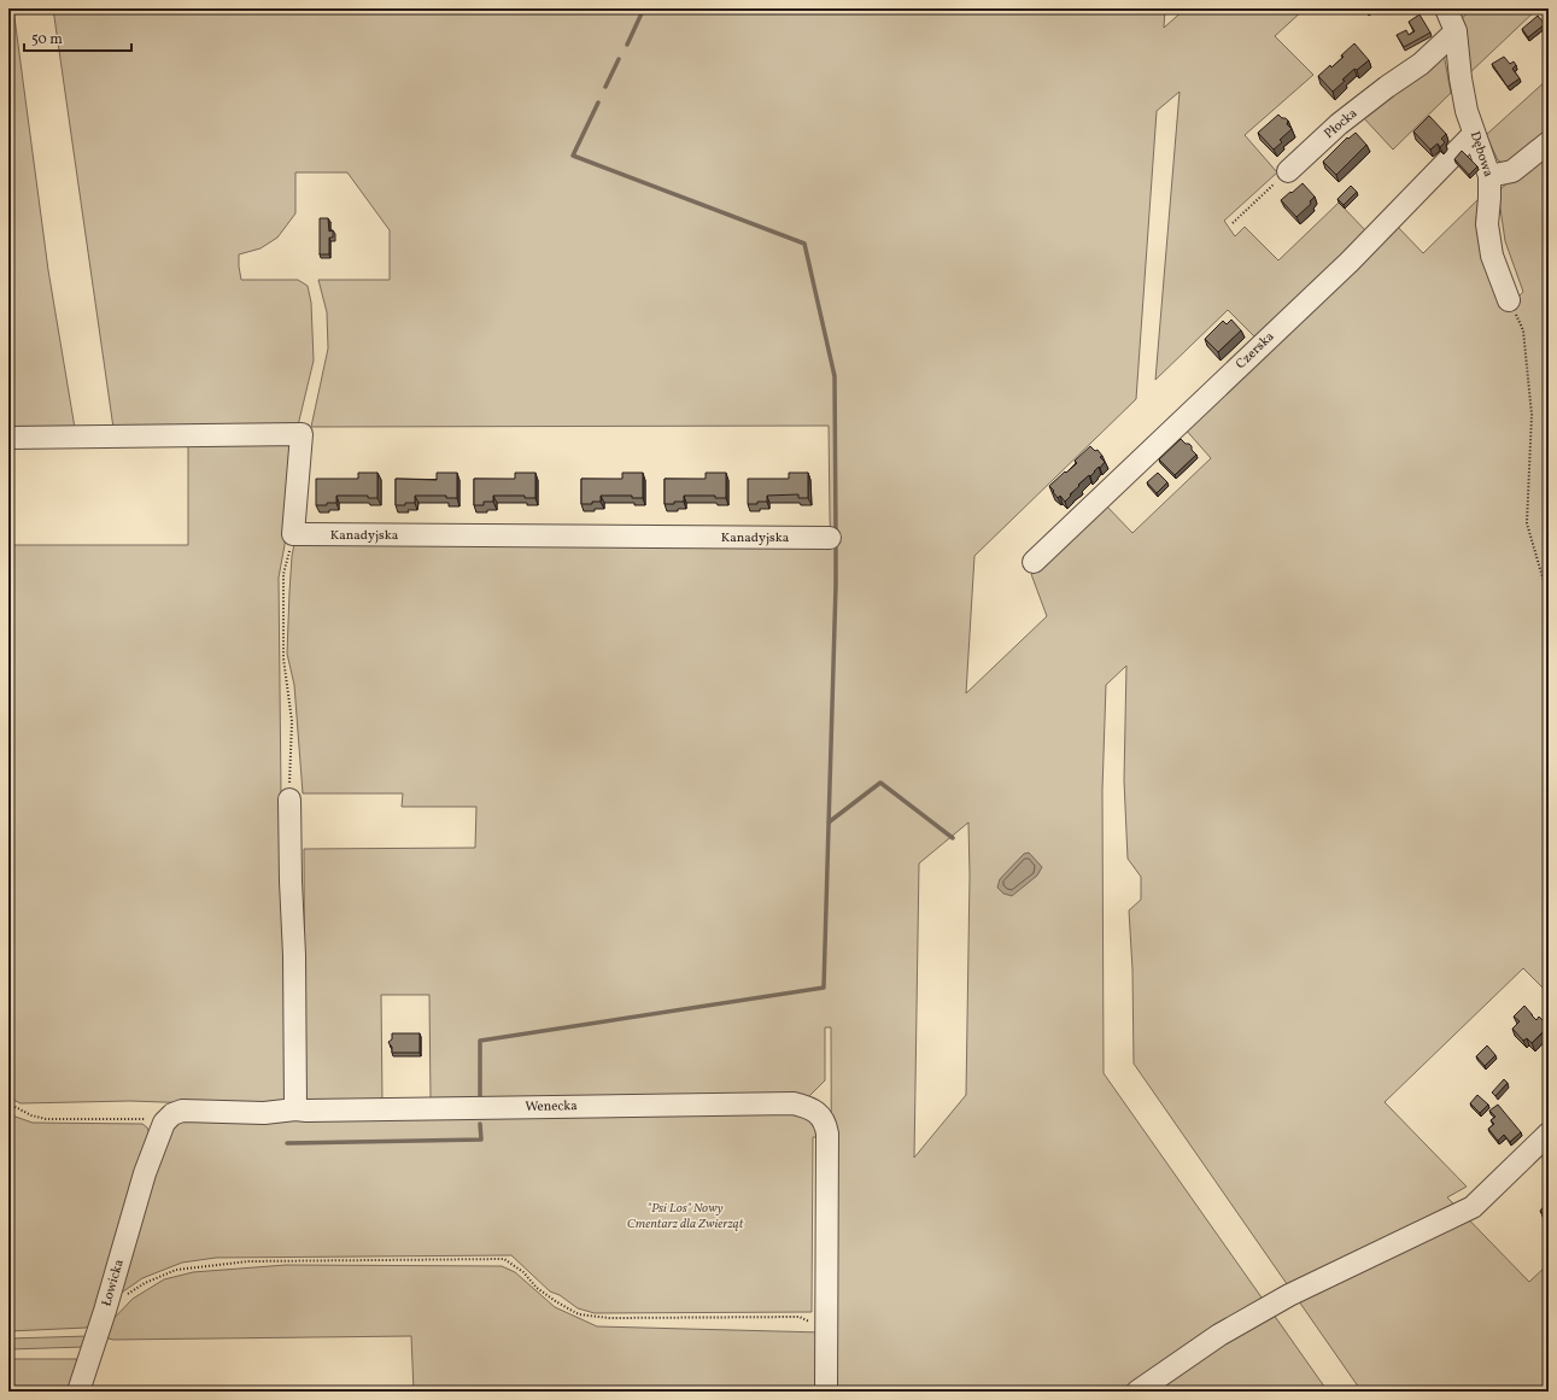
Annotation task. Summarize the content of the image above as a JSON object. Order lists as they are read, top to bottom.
{
  "streets": {
    "street": [
      "Płocka",
      "Dębowa",
      "Czerska",
      "Kanadyjska",
      "Wenecka",
      "Łowicka"
    ]
  },
  "crossings": [
    ["Płocka", "Dębowa"],
    ["Dębowa", "Czerska"],
    ["Wenecka", "Łowicka"]
  ],
  "parks": ["\"Psi Los\" Nowy Cmentarz dla Zwierząt"],
  "scale_bar": "50 m"
}
